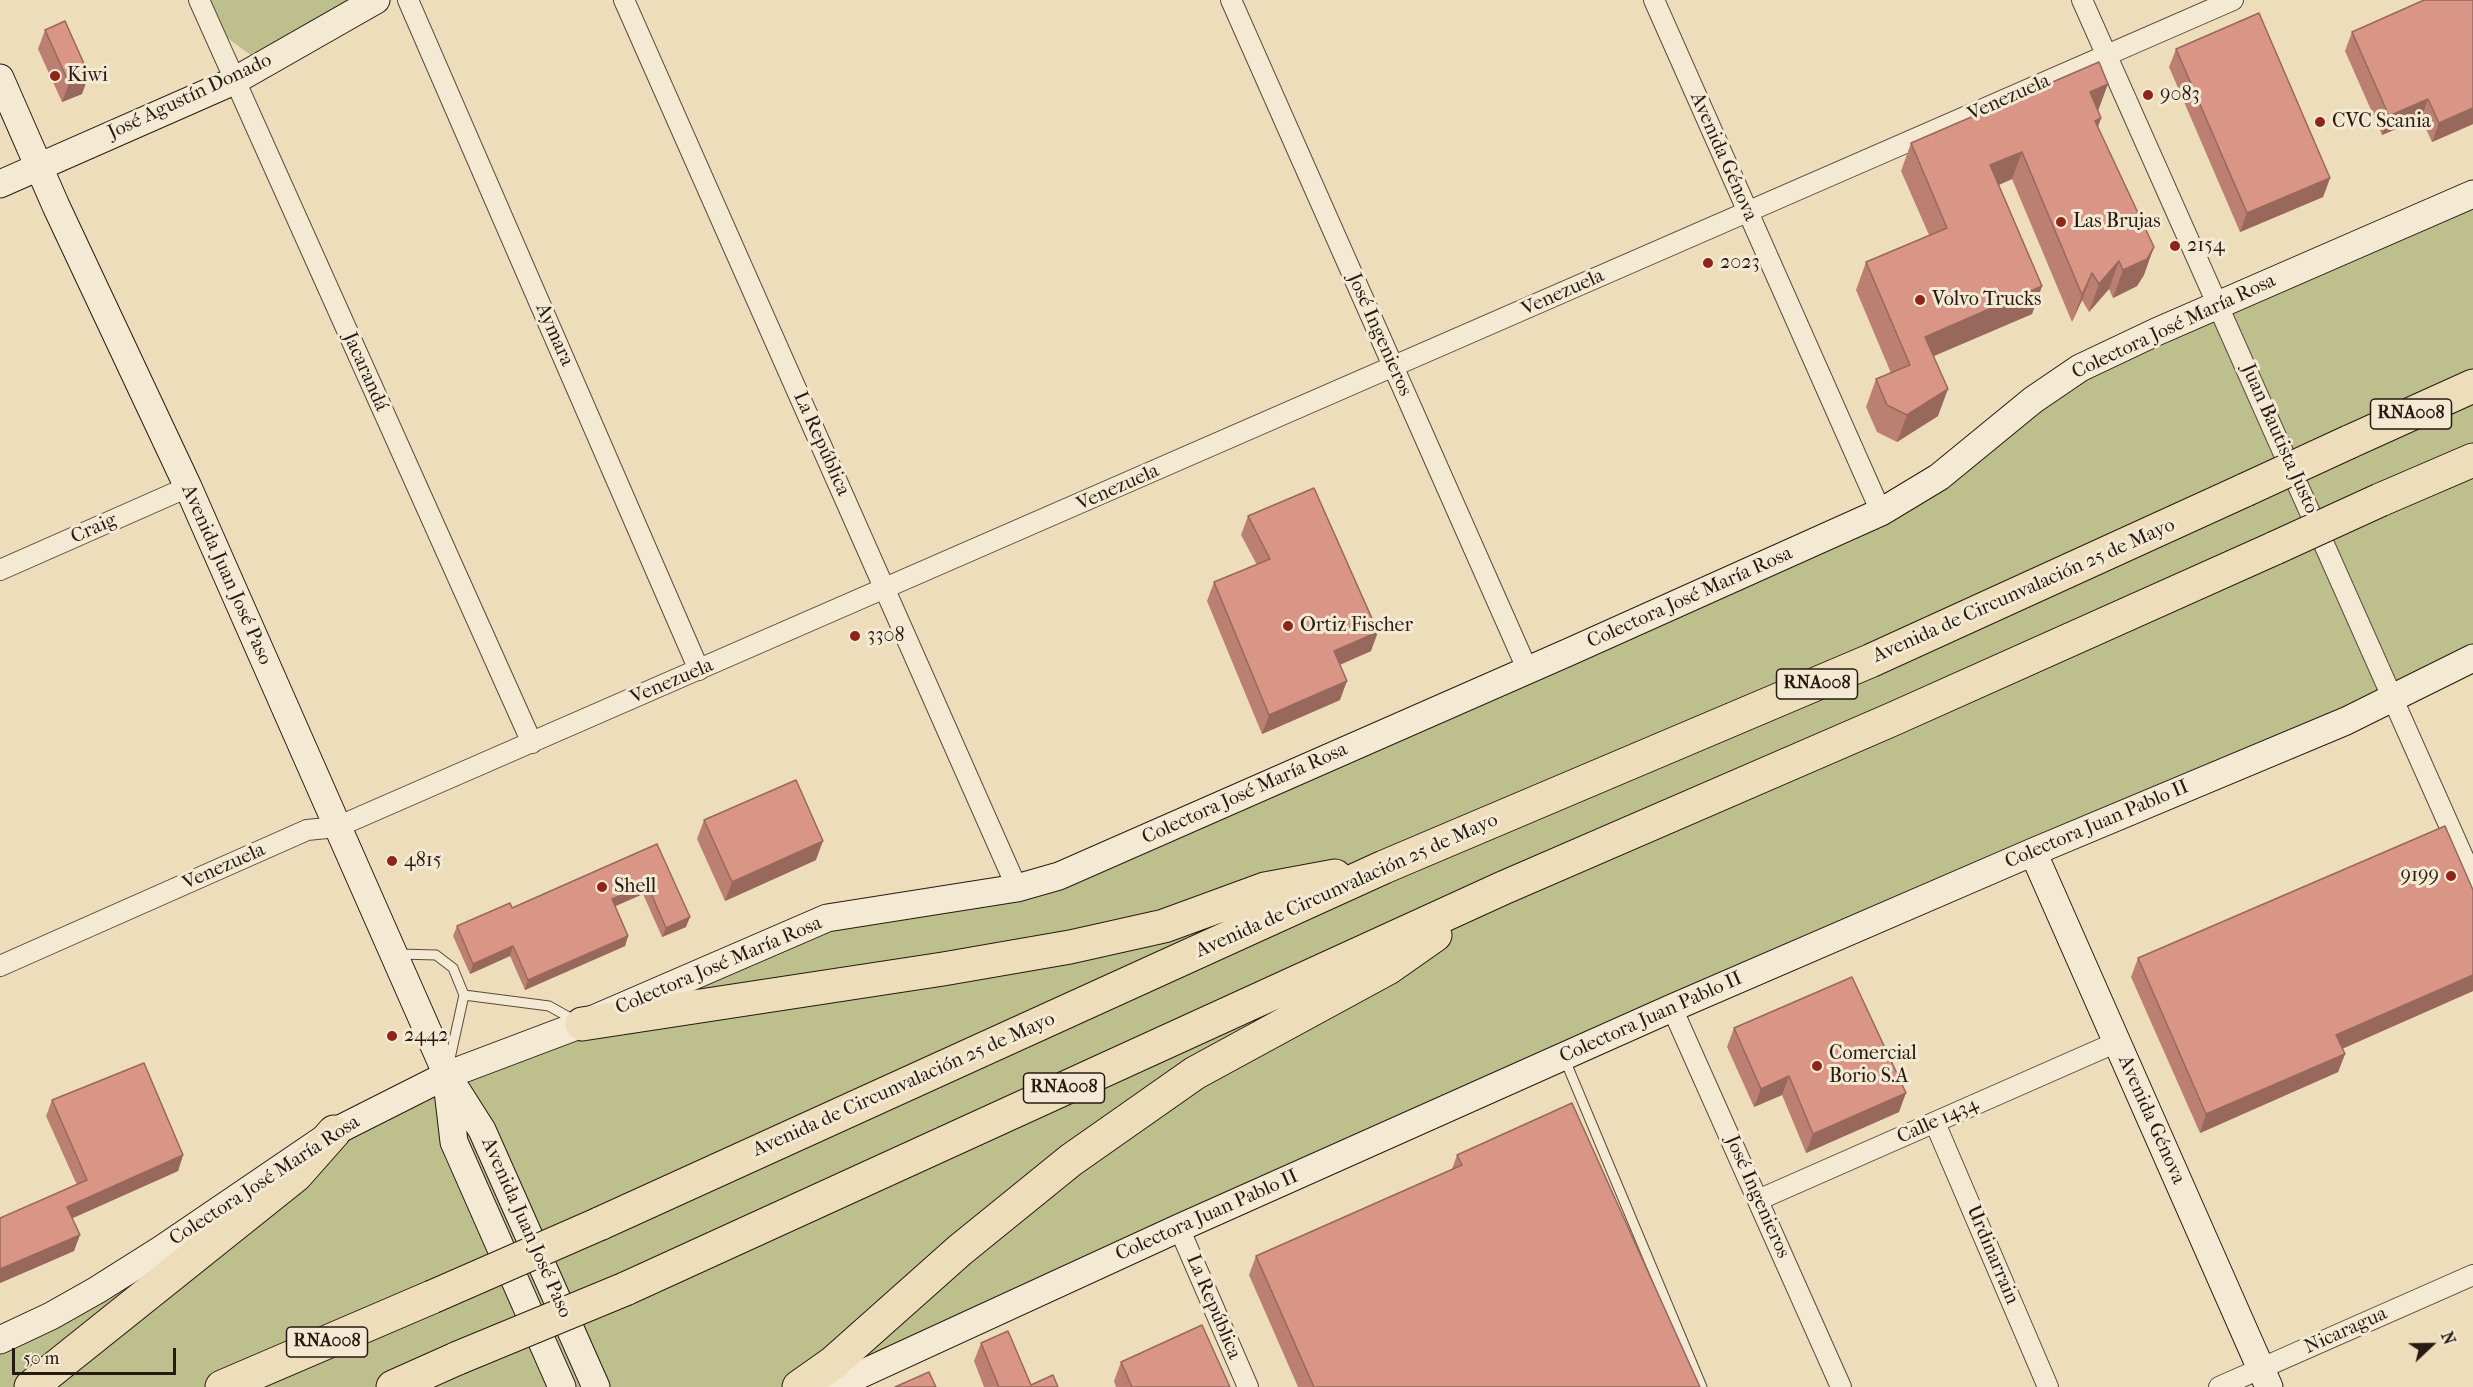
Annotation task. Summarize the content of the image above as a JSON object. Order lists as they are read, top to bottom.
{
  "streets": {
    "highway": ["RNA008", "Avenida de Circunvalación 25 de Mayo"],
    "main road": [
      "José Agustín Donado",
      "Avenida Génova",
      "Colectora José María Rosa",
      "Avenida Juan José Paso",
      "Colectora Juan Pablo II"
    ],
    "street": [
      "Venezuela",
      "Aymara",
      "José Ingenieros",
      "Jacarandá",
      "Juan Bautista Justo",
      "La República",
      "Craig",
      "Calle 1434",
      "Urdinarrain",
      "Nicaragua"
    ]
  },
  "crossings": [
    ["José Agustín Donado", "Jacarandá"],
    ["José Agustín Donado", "Avenida Juan José Paso"],
    ["Venezuela", "Avenida Génova"],
    ["Venezuela", "Aymara"],
    ["Venezuela", "José Ingenieros"],
    ["Venezuela", "Jacarandá"],
    ["Venezuela", "Juan Bautista Justo"],
    ["Venezuela", "La República"],
    ["Venezuela", "Avenida Juan José Paso"],
    ["Avenida Génova", "Colectora José María Rosa"],
    ["Avenida Génova", "Colectora Juan Pablo II"],
    ["Avenida Génova", "Calle 1434"],
    ["Avenida Génova", "Nicaragua"],
    ["Colectora José María Rosa", "José Ingenieros"],
    ["Colectora José María Rosa", "Juan Bautista Justo"],
    ["Colectora José María Rosa", "La República"],
    ["Colectora José María Rosa", "Avenida Juan José Paso"],
    ["José Ingenieros", "Colectora Juan Pablo II"],
    ["José Ingenieros", "Calle 1434"],
    ["Juan Bautista Justo", "Colectora Juan Pablo II"],
    ["La República", "Colectora Juan Pablo II"],
    ["Craig", "Avenida Juan José Paso"],
    ["Calle 1434", "Urdinarrain"]
  ],
  "places": [
    "Kiwi",
    "9083",
    "CVC Scania",
    "Las Brujas",
    "2154",
    "2023",
    "Volvo Trucks",
    "Ortiz Fischer",
    "3308",
    "4815",
    "9199",
    "Shell",
    "2442",
    "Comercial Borio S.A"
  ],
  "scale_bar": "50 m",
  "north": "right"
}
